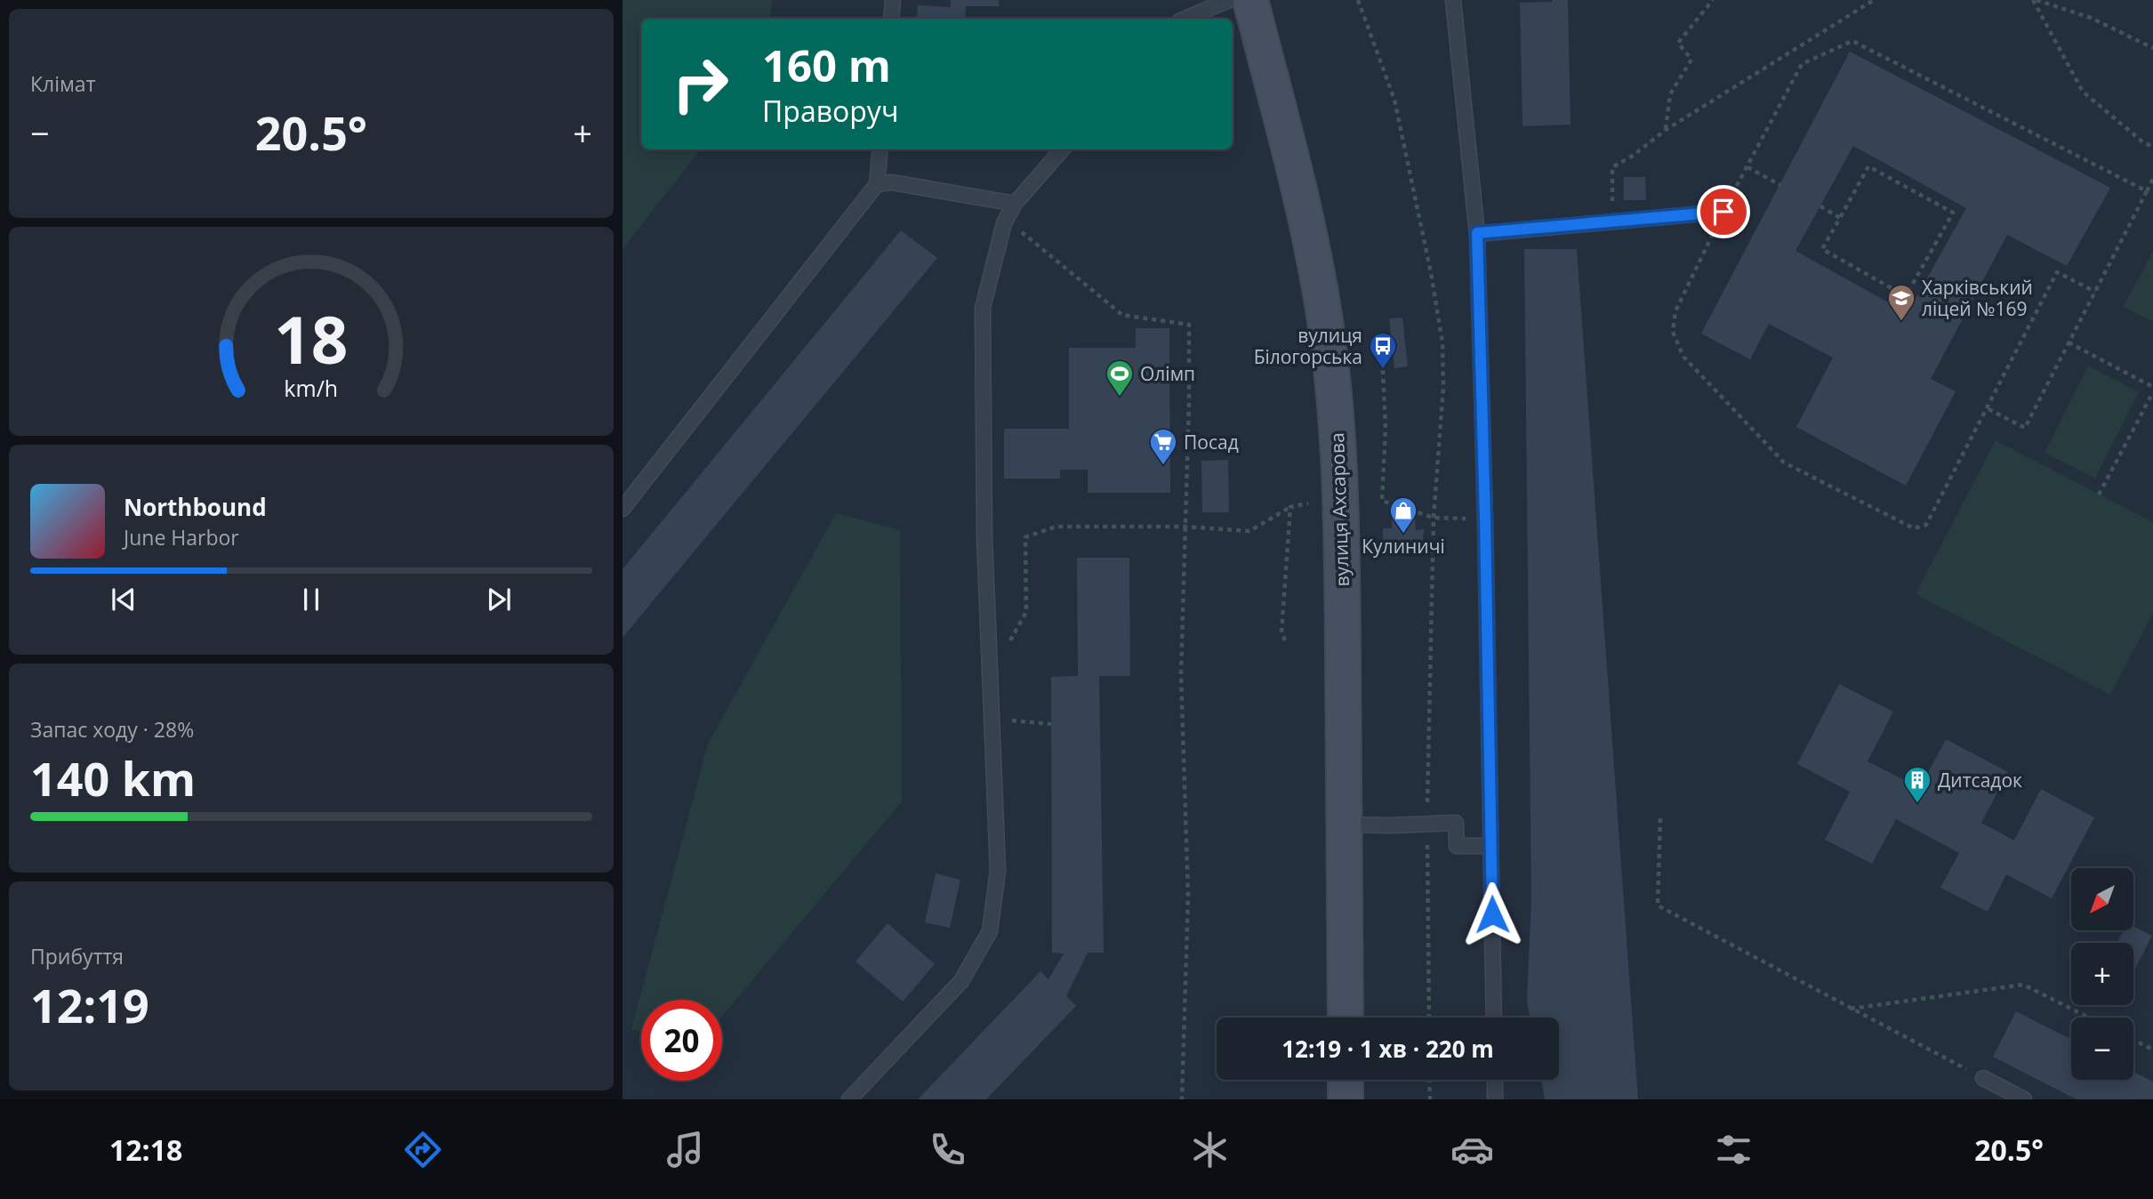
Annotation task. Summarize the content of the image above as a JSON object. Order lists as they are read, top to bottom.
{
  "streets": {
    "main road": ["вулиця Ахсарова"]
  },
  "places": {
    "school or university": ["Харківський ліцей №169"],
    "bus stop": ["вулиця Білогорська"],
    "sports": ["Олімп"],
    "supermarket": ["Посад"],
    "shop": ["Кулиничі"],
    "building": ["Дитсадок"]
  },
  "north": "bottom left",
  "page": {
    "tile": [
      "Клімат",
      ["Запас ходу · 28%", "140 km"],
      ["Прибуття", "12:19"]
    ],
    "turn": ["160 m", "Праворуч"],
    "heat": ["−", "20.5°", "+"],
    "song": ["Northbound", "June Harbor"],
    "map_buttons": ["+", "−"],
    "limit": "20",
    "trip": "12:19 · 1 хв · 220 m",
    "tabs": ["12:18", "20.5°"],
    "gauge": ["18", "km/h"]
  }
}
